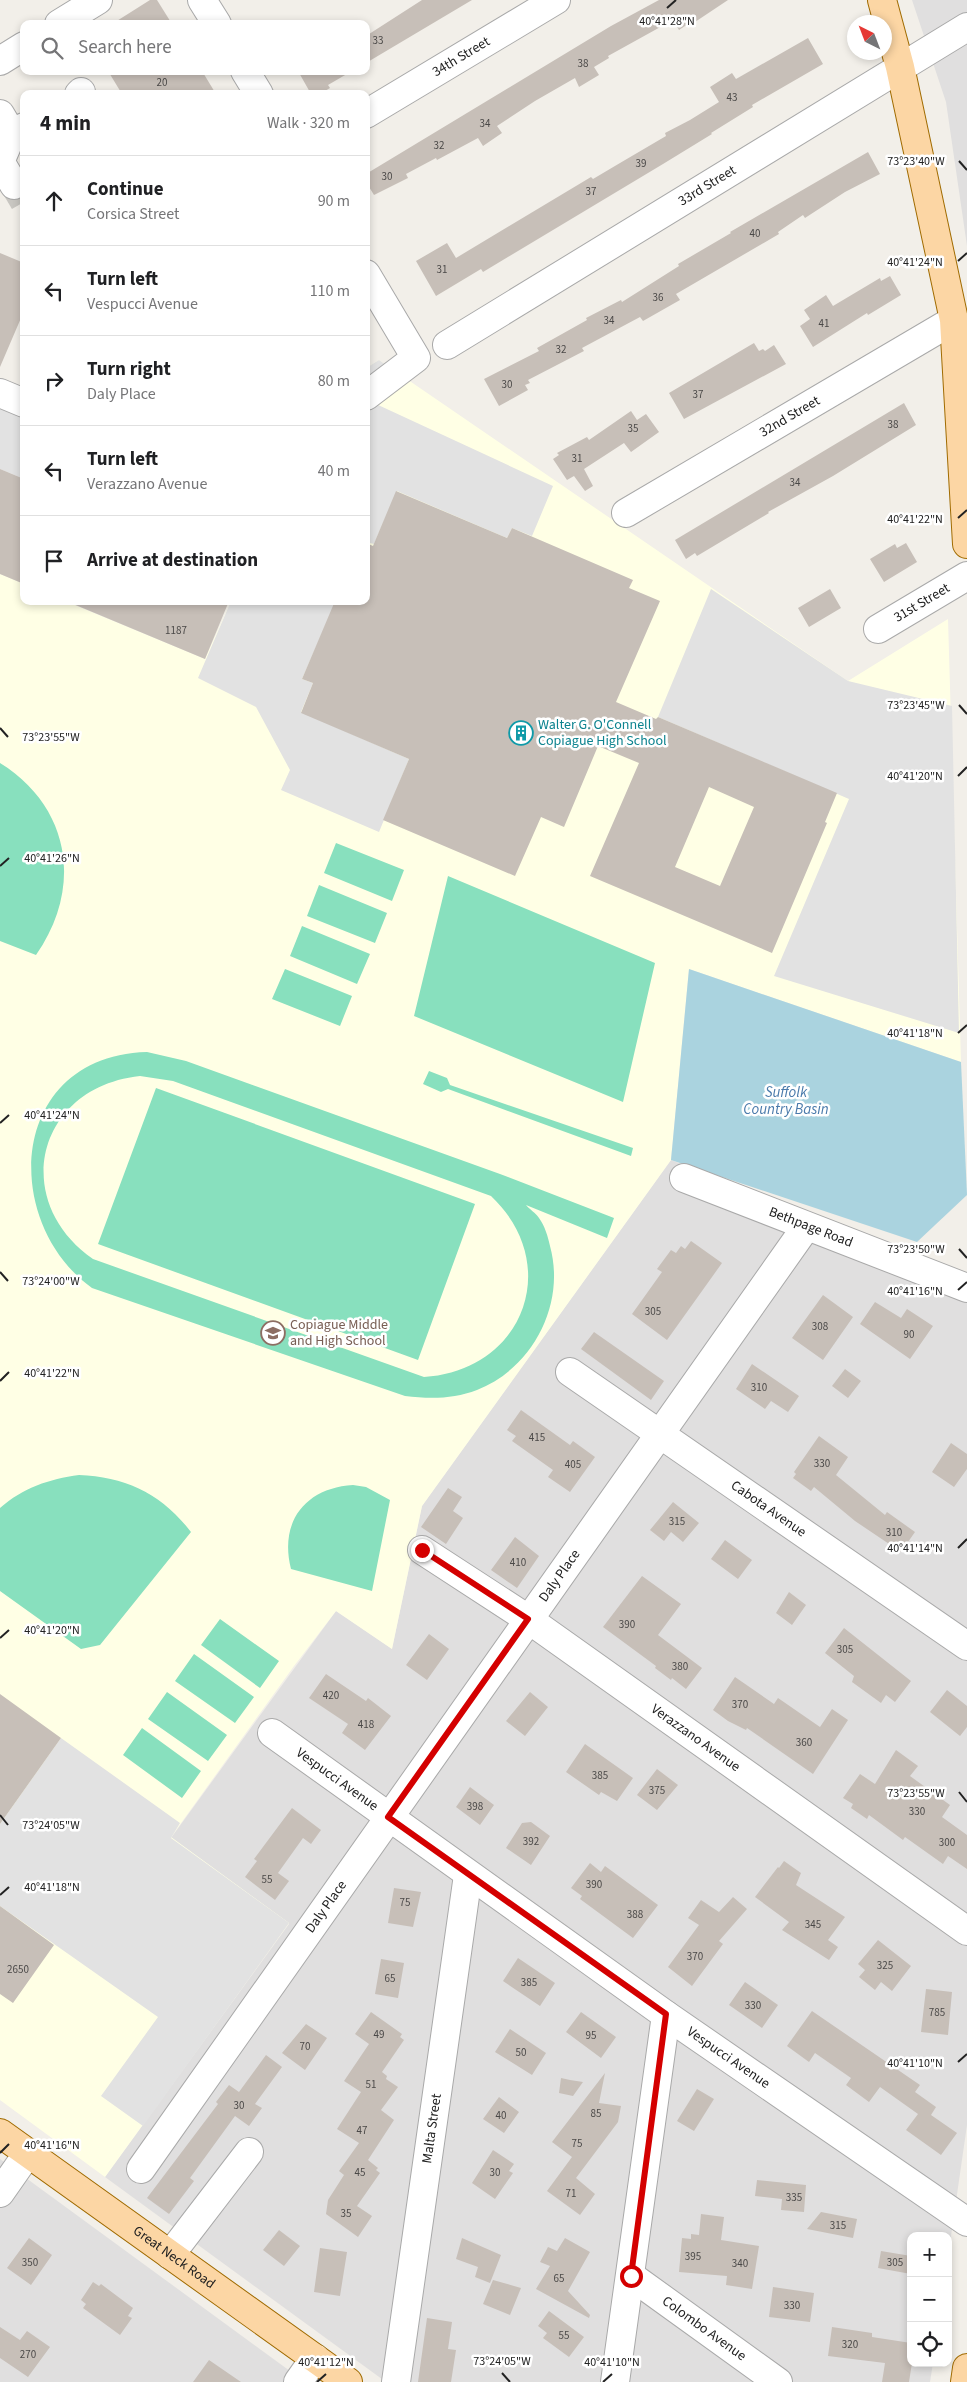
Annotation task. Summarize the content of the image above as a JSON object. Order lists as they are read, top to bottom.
{
  "streets": {
    "main road": ["Great Neck Road"],
    "street": [
      "34th Street",
      "33rd Street",
      "32nd Street",
      "31st Street",
      "Bethpage Road",
      "Cabota Avenue",
      "Daly Place",
      "Verazzano Avenue",
      "Vespucci Avenue",
      "Malta Street",
      "Colombo Avenue"
    ]
  },
  "crossings": [
    ["Bethpage Road", "Daly Place"],
    ["Cabota Avenue", "Daly Place"],
    ["Daly Place", "Verazzano Avenue"],
    ["Daly Place", "Vespucci Avenue"],
    ["Vespucci Avenue", "Malta Street"]
  ],
  "water": ["Suffolk Country Basin"],
  "places": {
    "building": ["Walter G. O'Connell Copiague High School"],
    "school or university": ["Copiague Middle and High School"]
  },
  "house_numbers": [
    "33",
    "38",
    "20",
    "43",
    "34",
    "32",
    "39",
    "30",
    "37",
    "40",
    "31",
    "36",
    "34",
    "41",
    "32",
    "30",
    "37",
    "38",
    "35",
    "31",
    "34",
    "1187",
    "305",
    "308",
    "90",
    "310",
    "415",
    "330",
    "405",
    "315",
    "310",
    "410",
    "390",
    "305",
    "380",
    "420",
    "370",
    "418",
    "360",
    "385",
    "375",
    "398",
    "330",
    "392",
    "300",
    "55",
    "390",
    "75",
    "388",
    "345",
    "370",
    "325",
    "2650",
    "65",
    "385",
    "330",
    "785",
    "49",
    "95",
    "70",
    "50",
    "51",
    "30",
    "85",
    "40",
    "47",
    "75",
    "45",
    "30",
    "71",
    "335",
    "35",
    "315",
    "395",
    "350",
    "305",
    "340",
    "65",
    "330",
    "55",
    "320",
    "270"
  ],
  "north": "top left",
  "page": {
    "search": "Search here",
    "heading": ["4 min", "Walk · 320 m"],
    "list": [
      ["Continue", "Corsica Street", "90 m"],
      ["Turn left", "Vespucci Avenue", "110 m"],
      ["Turn right", "Daly Place", "80 m"],
      ["Turn left", "Verazzano Avenue", "40 m"],
      "Arrive at destination"
    ],
    "map_buttons": ["+", "−"]
  },
  "coordinates": [
    "40°41'28\"N",
    "73°23'40\"W",
    "40°41'24\"N",
    "40°41'22\"N",
    "73°23'45\"W",
    "73°23'55\"W",
    "40°41'20\"N",
    "40°41'26\"N",
    "40°41'18\"N",
    "73°23'50\"W",
    "73°24'00\"W",
    "40°41'16\"N",
    "40°41'14\"N",
    "73°24'05\"W",
    "40°41'10\"N",
    "40°41'12\"N"
  ]
}
